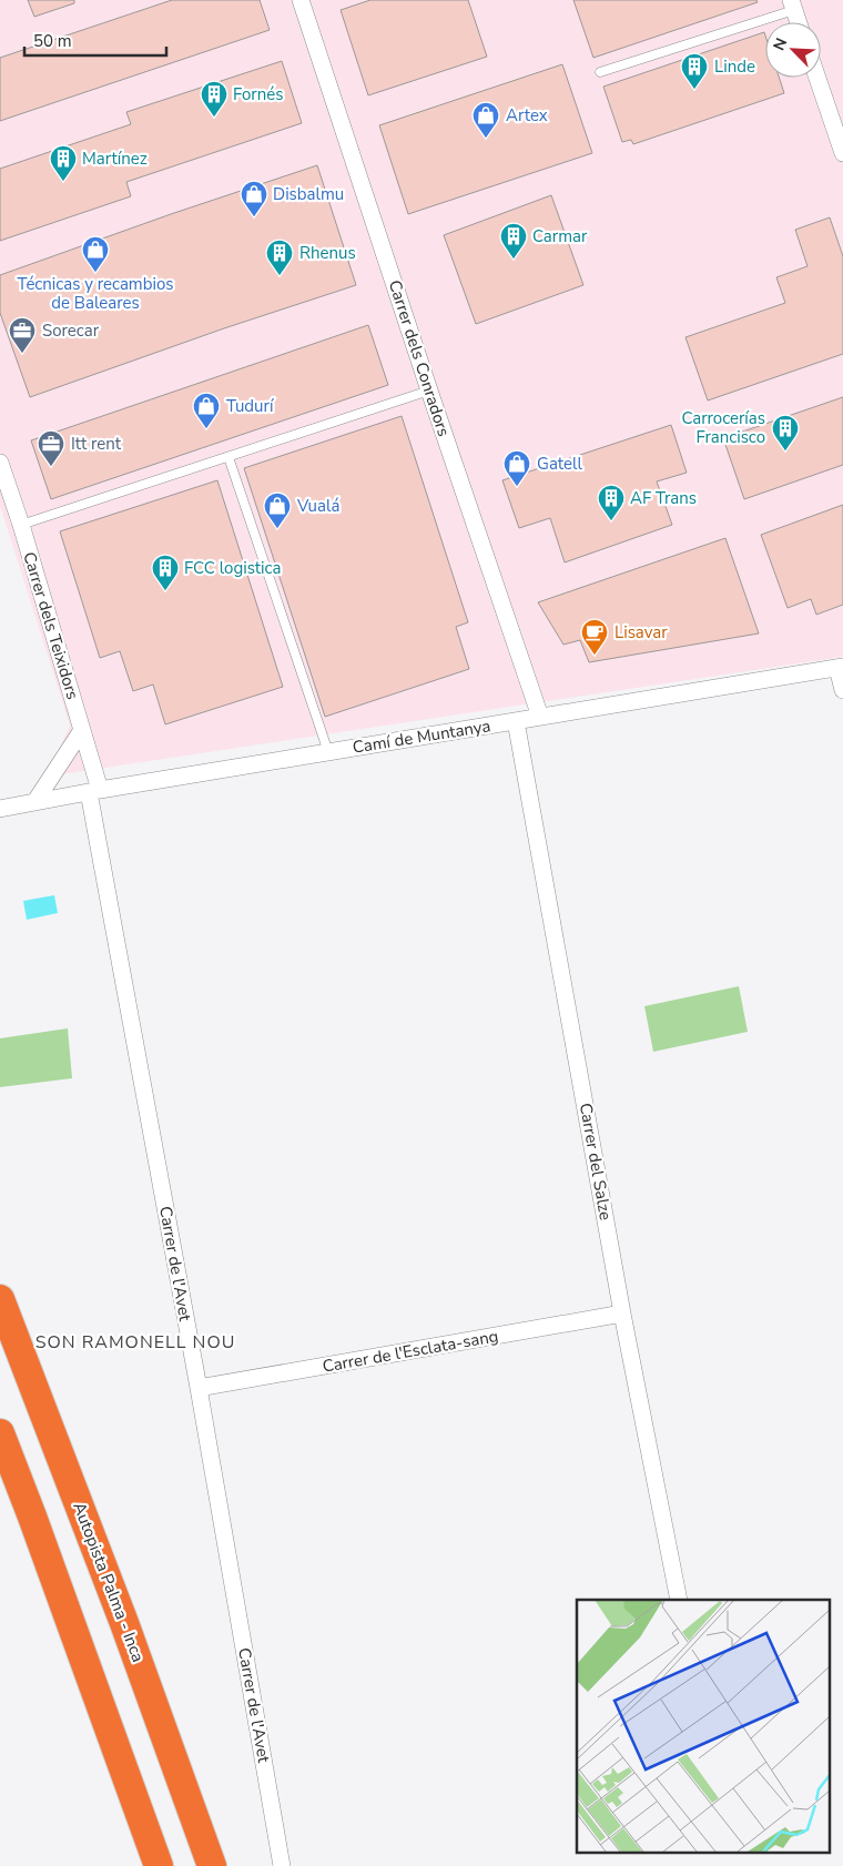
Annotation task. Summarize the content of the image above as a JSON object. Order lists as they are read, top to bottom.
{
  "streets": {
    "highway": ["Autopista Palma - Inca"],
    "street": [
      "Carrer dels Conradors",
      "Carrer dels Teixidors",
      "Camí de Muntanya",
      "Carrer del Salze",
      "Carrer de l'Avet",
      "Carrer de l'Esclata-sang"
    ]
  },
  "crossings": [
    ["Carrer dels Conradors", "Camí de Muntanya"],
    ["Carrer dels Teixidors", "Camí de Muntanya"],
    ["Carrer dels Teixidors", "Carrer de l'Avet"],
    ["Camí de Muntanya", "Carrer del Salze"],
    ["Camí de Muntanya", "Carrer de l'Avet"],
    ["Carrer del Salze", "Carrer de l'Esclata-sang"],
    ["Carrer de l'Avet", "Carrer de l'Esclata-sang"]
  ],
  "districts": ["SON RAMONELL NOU"],
  "places": {
    "building": [
      "Linde",
      "Fornés",
      "Martínez",
      "Carmar",
      "Rhenus",
      "Carrocerías Francisco",
      "AF Trans",
      "FCC logistica"
    ],
    "shop": [
      "Artex",
      "Disbalmu",
      "Técnicas y recambios de Baleares",
      "Tudurí",
      "Gatell",
      "Vualá"
    ],
    "office": ["Sorecar", "Itt rent"],
    "cafe": ["Lisavar"]
  },
  "scale_bar": "50 m",
  "north": "top left"
}
